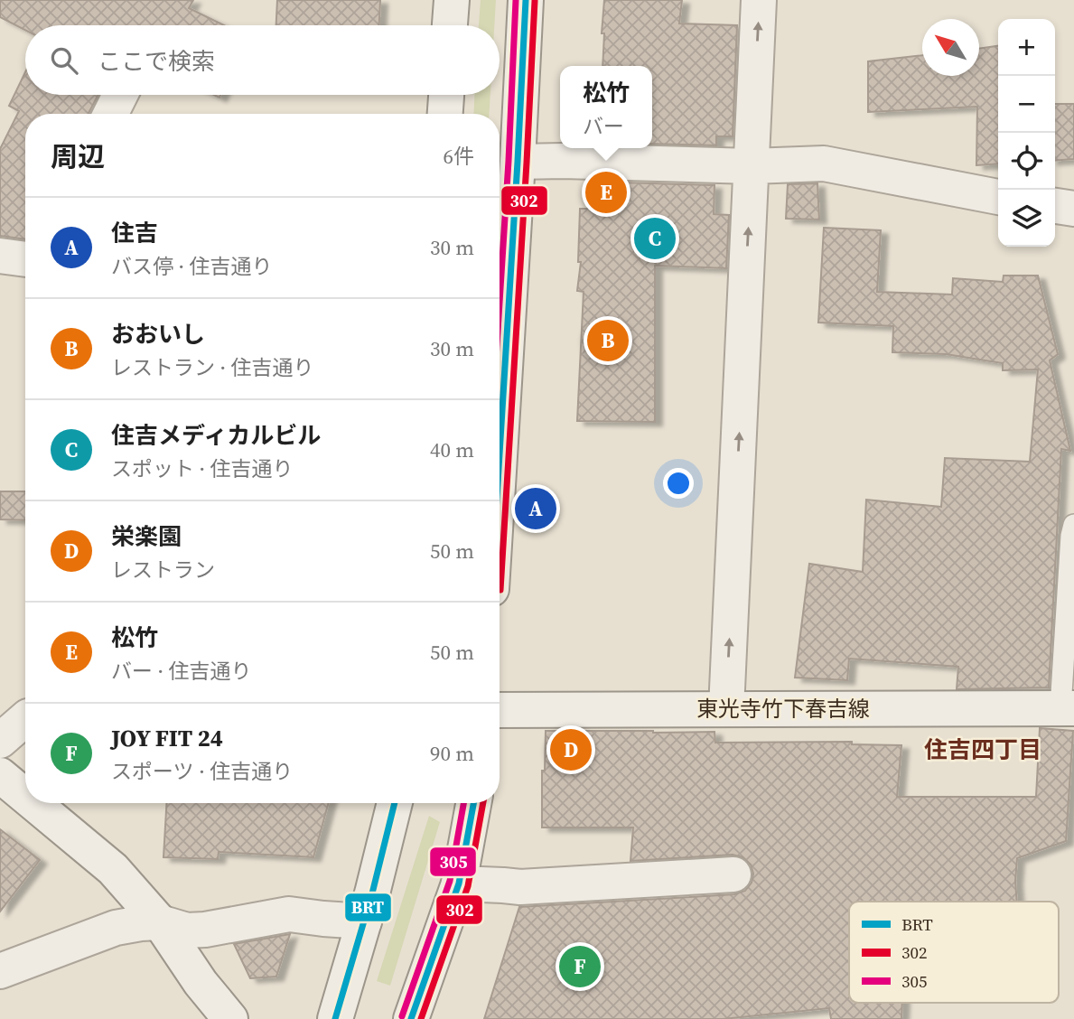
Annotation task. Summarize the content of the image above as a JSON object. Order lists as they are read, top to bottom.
{
  "streets": {
    "street": ["東光寺竹下春吉線"]
  },
  "districts": ["住吉四丁目"],
  "lines": ["transit line BRT", "transit line 305", "transit line 302"],
  "legend": ["BRT", "302", "305"],
  "north": "top left",
  "page": {
    "map_buttons": ["+", "−"],
    "search": "ここで検索",
    "popup": ["松竹", "バー"],
    "heading": ["周辺", "6件"],
    "pins": [
      "E",
      "C",
      "B",
      "A",
      "D",
      "F"
    ],
    "list": [
      {
        "mark": "A",
        "name": "住吉",
        "note": "バス停 · 住吉通り",
        "value": "30 m"
      },
      {
        "mark": "B",
        "name": "おおいし",
        "note": "レストラン · 住吉通り",
        "value": "30 m"
      },
      {
        "mark": "C",
        "name": "住吉メディカルビル",
        "note": "スポット · 住吉通り",
        "value": "40 m"
      },
      {
        "mark": "D",
        "name": "栄楽園",
        "note": "レストラン",
        "value": "50 m"
      },
      {
        "mark": "E",
        "name": "松竹",
        "note": "バー · 住吉通り",
        "value": "50 m"
      },
      {
        "mark": "F",
        "name": "JOY FIT 24",
        "note": "スポーツ · 住吉通り",
        "value": "90 m"
      }
    ]
  }
}
